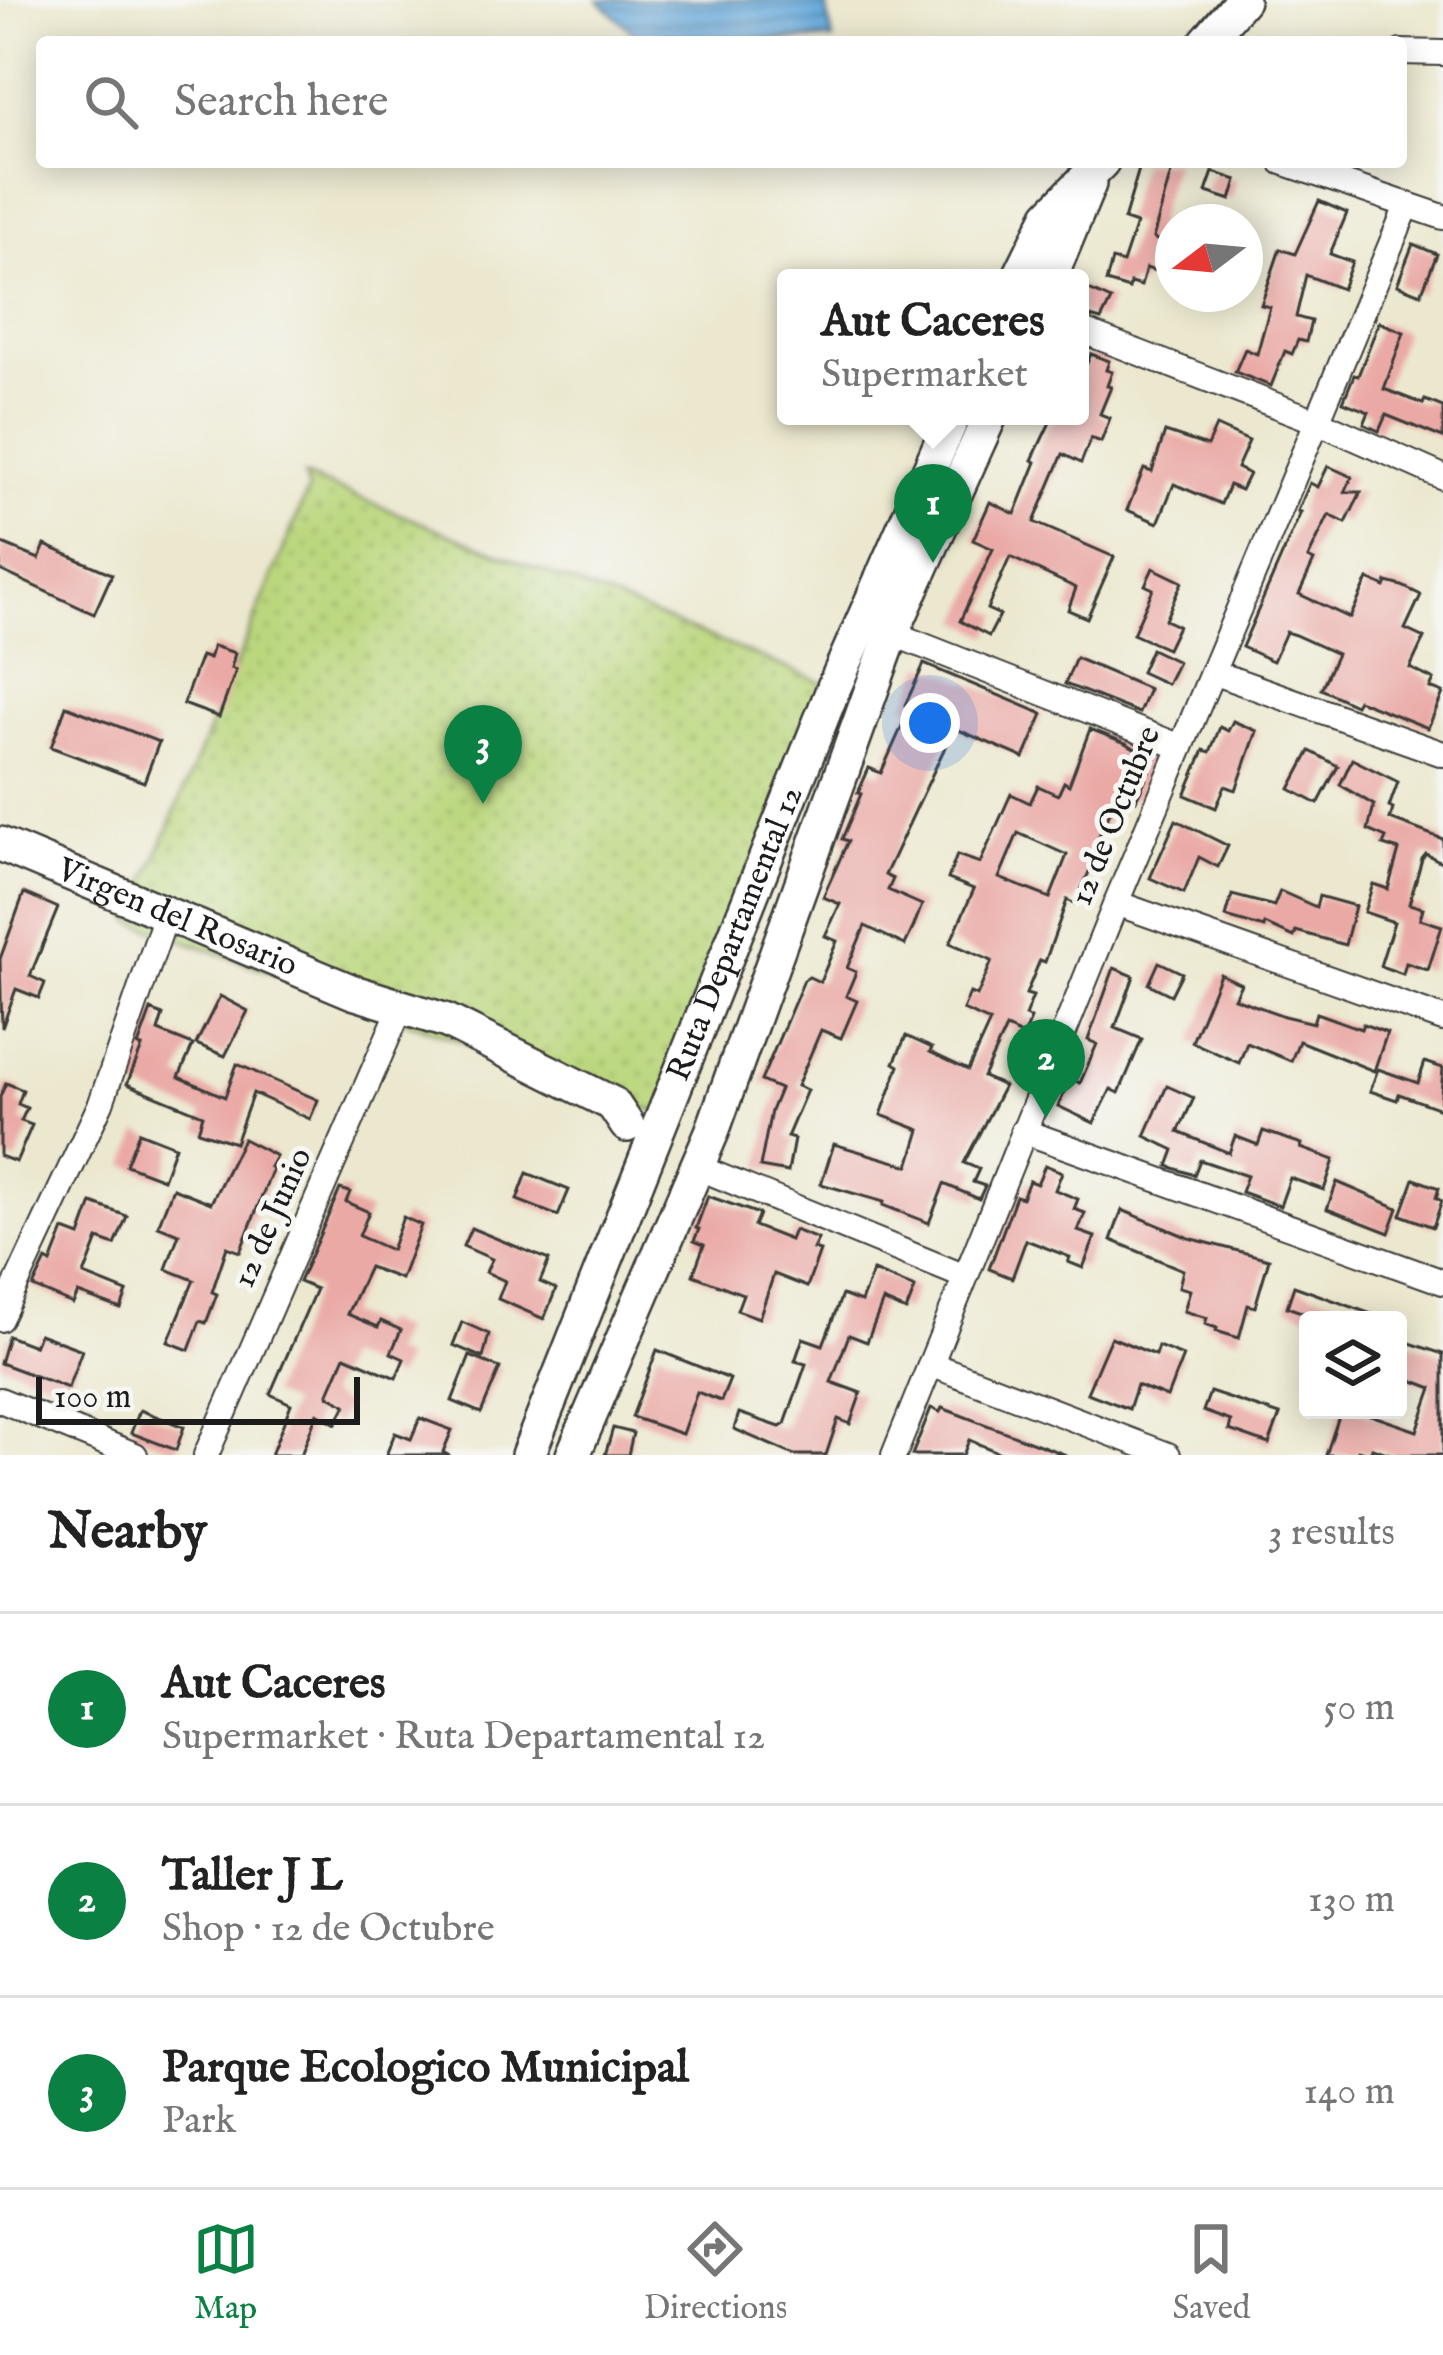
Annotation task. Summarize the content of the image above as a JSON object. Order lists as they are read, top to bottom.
{
  "streets": {
    "main road": ["Virgen del Rosario", "Ruta Departamental 12"],
    "street": ["12 de Octubre", "12 de Junio"]
  },
  "crossings": [
    ["Virgen del Rosario", "Ruta Departamental 12"],
    ["Virgen del Rosario", "12 de Junio"]
  ],
  "scale_bar": "100 m",
  "north": "left",
  "page": {
    "search": "Search here",
    "popup": ["Aut Caceres", "Supermarket"],
    "pins": ["1", "3", "2"],
    "scale": "100 m",
    "heading": ["Nearby", "3 results"],
    "list": [
      {
        "mark": "1",
        "name": "Aut Caceres",
        "note": "Supermarket · Ruta Departamental 12",
        "value": "50 m"
      },
      {
        "mark": "2",
        "name": "Taller J L",
        "note": "Shop · 12 de Octubre",
        "value": "130 m"
      },
      {
        "mark": "3",
        "name": "Parque Ecologico Municipal",
        "note": "Park",
        "value": "140 m"
      }
    ],
    "nav": ["Map", "Directions", "Saved"]
  }
}
